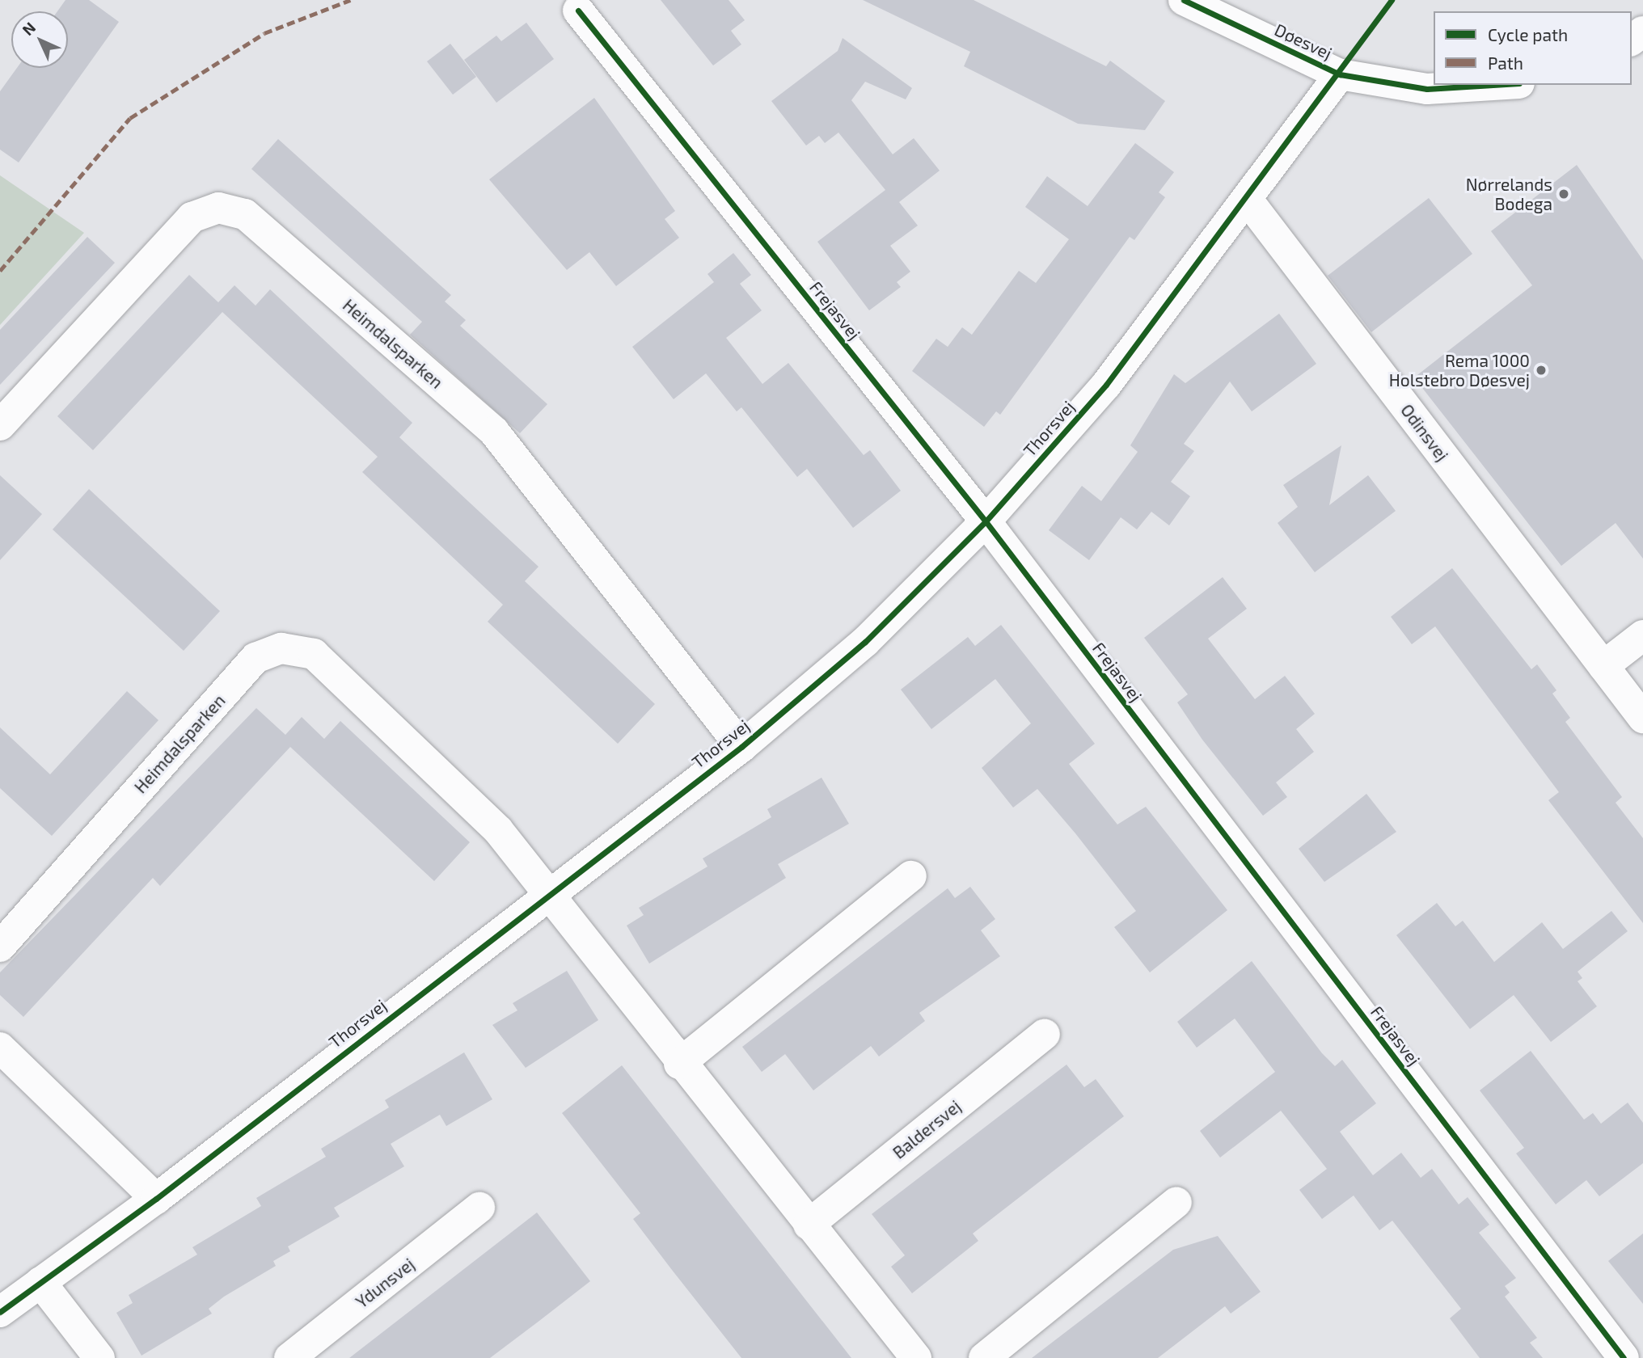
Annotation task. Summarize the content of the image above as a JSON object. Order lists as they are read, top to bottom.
{
  "streets": {
    "street": [
      "Døesvej",
      "Frejasvej",
      "Heimdalsparken",
      "Thorsvej",
      "Odinsvej",
      "Baldersvej",
      "Ydunsvej"
    ]
  },
  "crossings": [
    ["Døesvej", "Thorsvej"],
    ["Frejasvej", "Thorsvej"],
    ["Heimdalsparken", "Thorsvej"],
    ["Thorsvej", "Odinsvej"]
  ],
  "places": ["Nørrelands Bodega", "Rema 1000 Holstebro Døesvej"],
  "legend": ["Cycle path", "Path"],
  "north": "top left"
}
